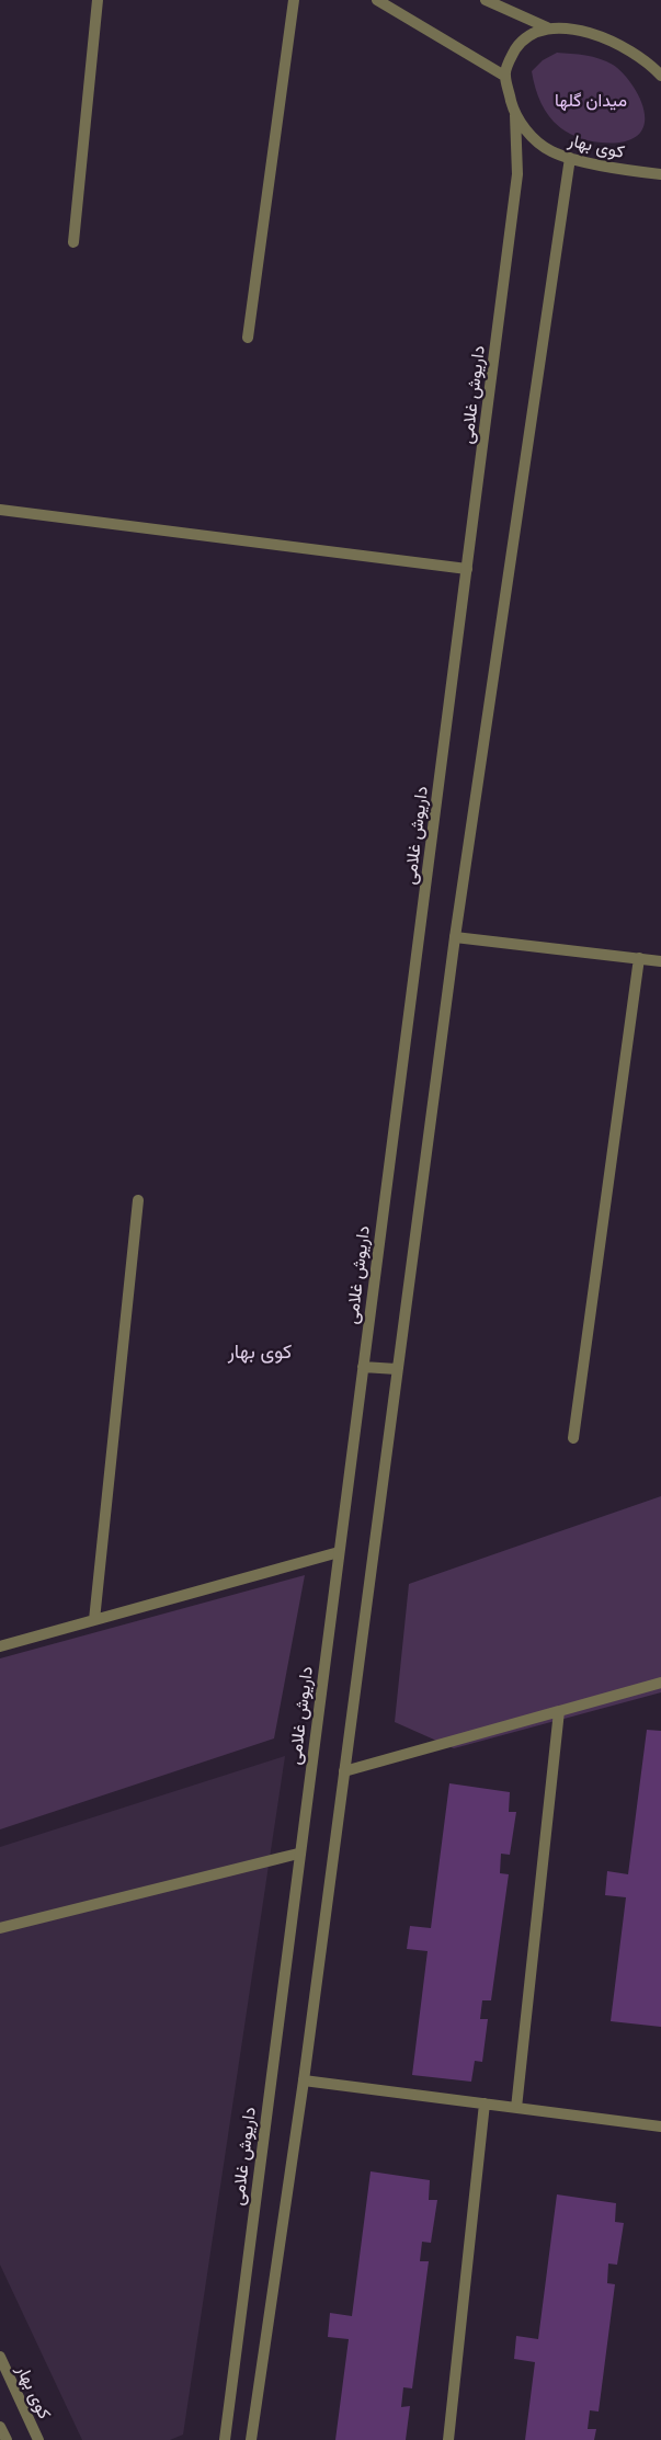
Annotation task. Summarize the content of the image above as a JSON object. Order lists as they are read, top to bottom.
{
  "streets": {
    "street": ["کوی بهار", "داریوش غلامی"]
  },
  "crossings": [
    ["کوی بهار", "داریوش غلامی"]
  ],
  "districts": ["کوی بهار"],
  "parks": ["میدان گلها"]
}
